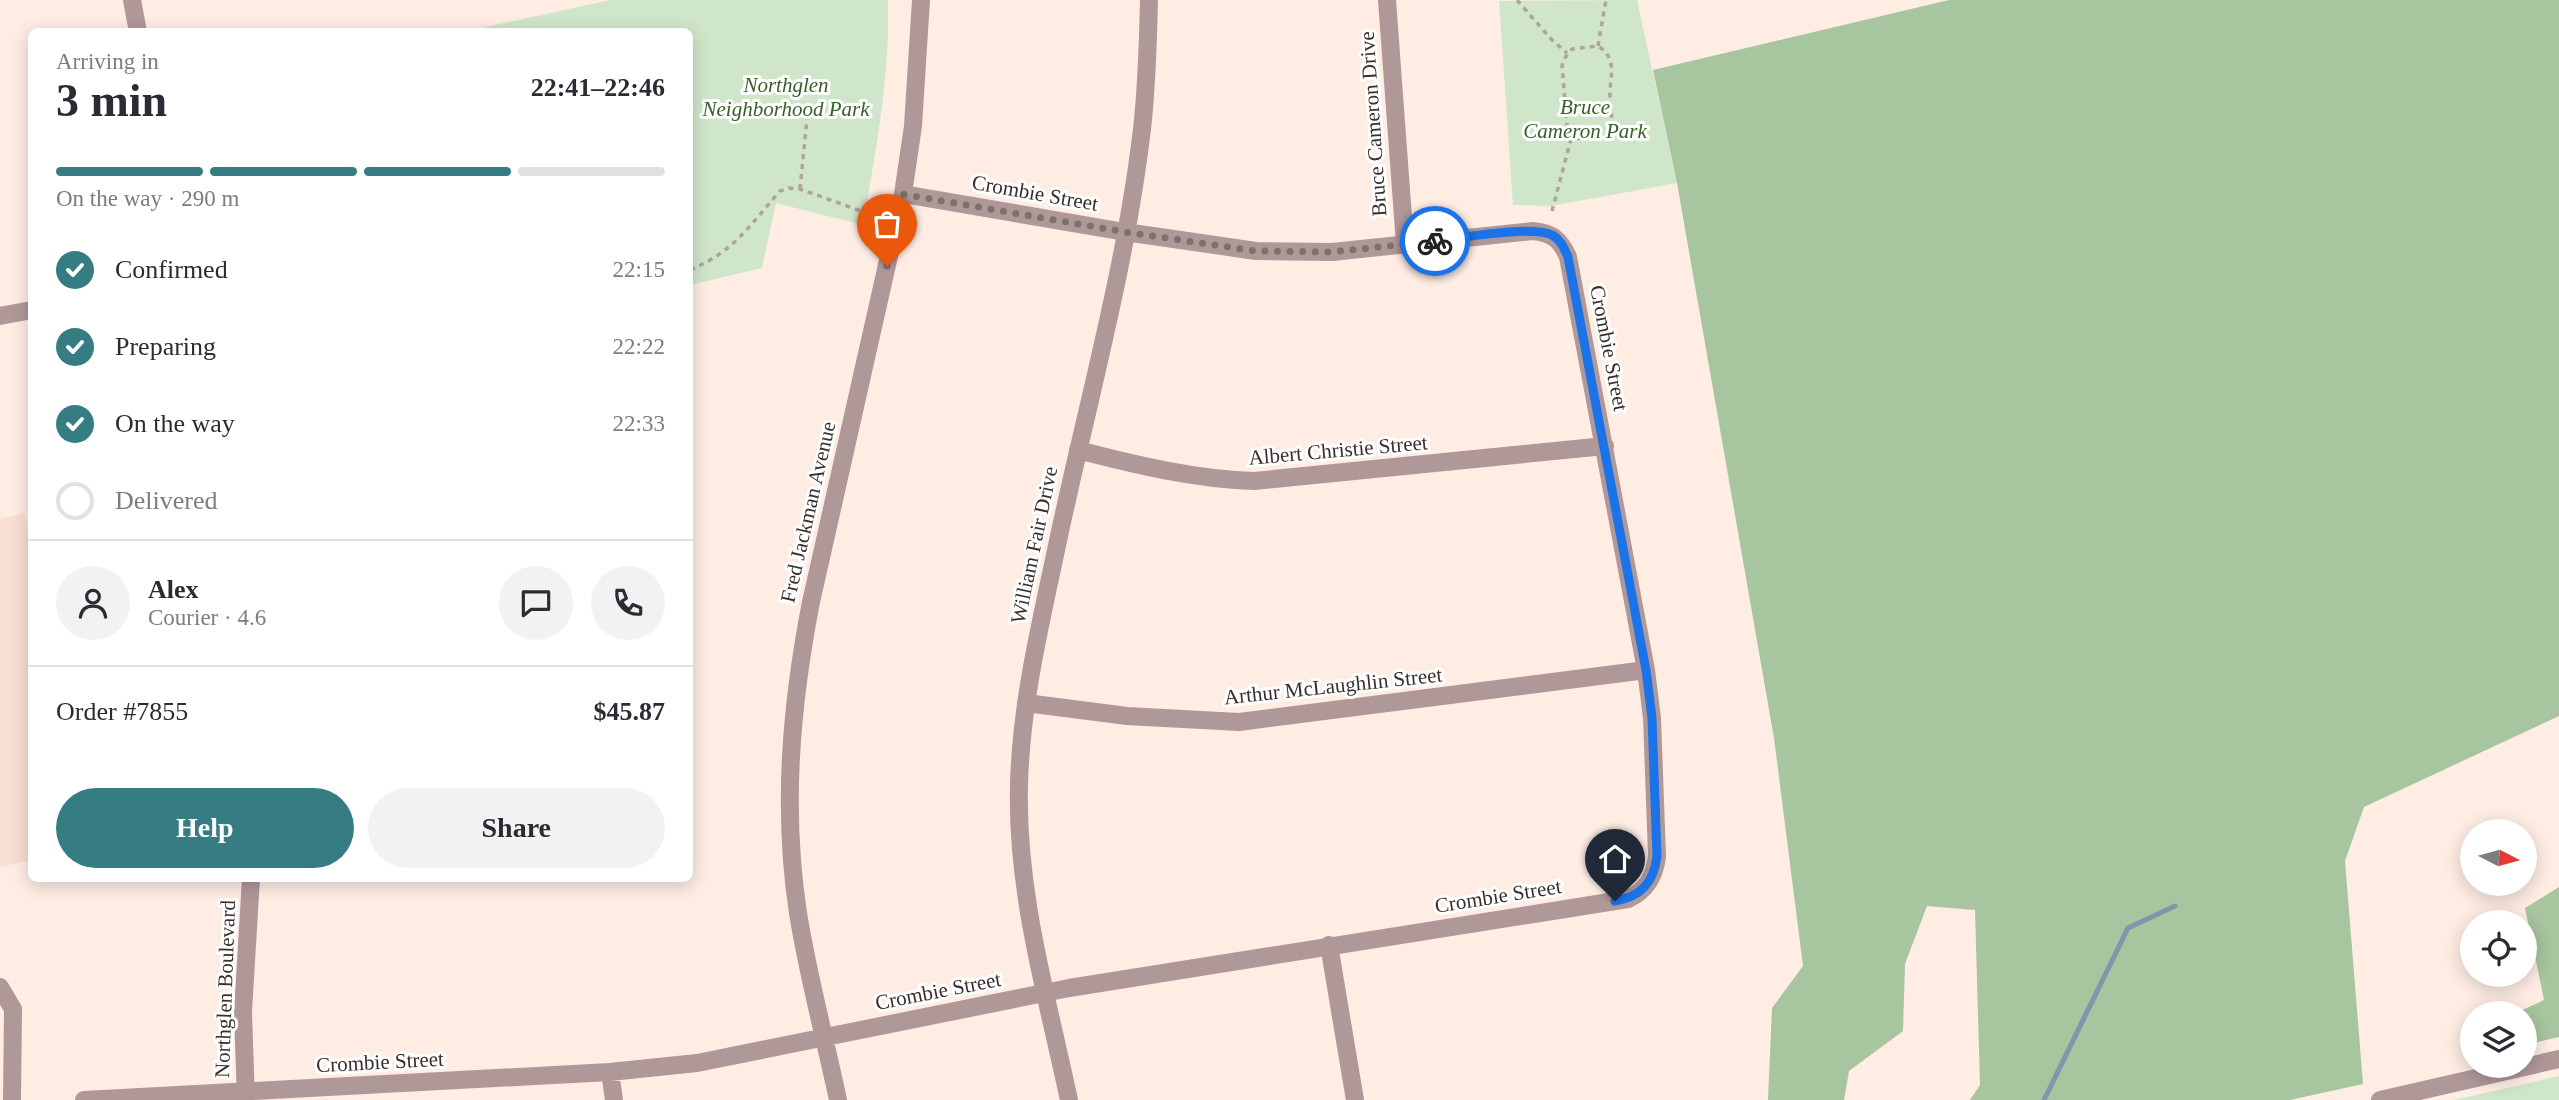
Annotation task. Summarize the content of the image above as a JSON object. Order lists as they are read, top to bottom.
{
  "streets": {
    "street": [
      "Bruce Cameron Drive",
      "Crombie Street",
      "Albert Christie Street",
      "Fred Jackman Avenue",
      "William Fair Drive",
      "Arthur McLaughlin Street",
      "Northglen Boulevard"
    ]
  },
  "crossings": [
    ["Bruce Cameron Drive", "Crombie Street"],
    ["Crombie Street", "Albert Christie Street"],
    ["Crombie Street", "Fred Jackman Avenue"],
    ["Crombie Street", "William Fair Drive"],
    ["Crombie Street", "Arthur McLaughlin Street"],
    ["Crombie Street", "Northglen Boulevard"],
    ["Albert Christie Street", "William Fair Drive"],
    ["William Fair Drive", "Arthur McLaughlin Street"]
  ],
  "parks": ["Northglen Neighborhood Park", "Bruce Cameron Park"],
  "north": "right",
  "page": {
    "heading": ["3 min", "Arriving in", "22:41–22:46"],
    "panel": [
      "Alex",
      "Courier · 4.6",
      "Order #7855",
      "$45.87"
    ],
    "bar": "On the way · 290 m",
    "list": [
      ["Confirmed", "22:15"],
      ["Preparing", "22:22"],
      ["On the way", "22:33"],
      "Delivered"
    ],
    "buttons": ["Help", "Share"]
  }
}
